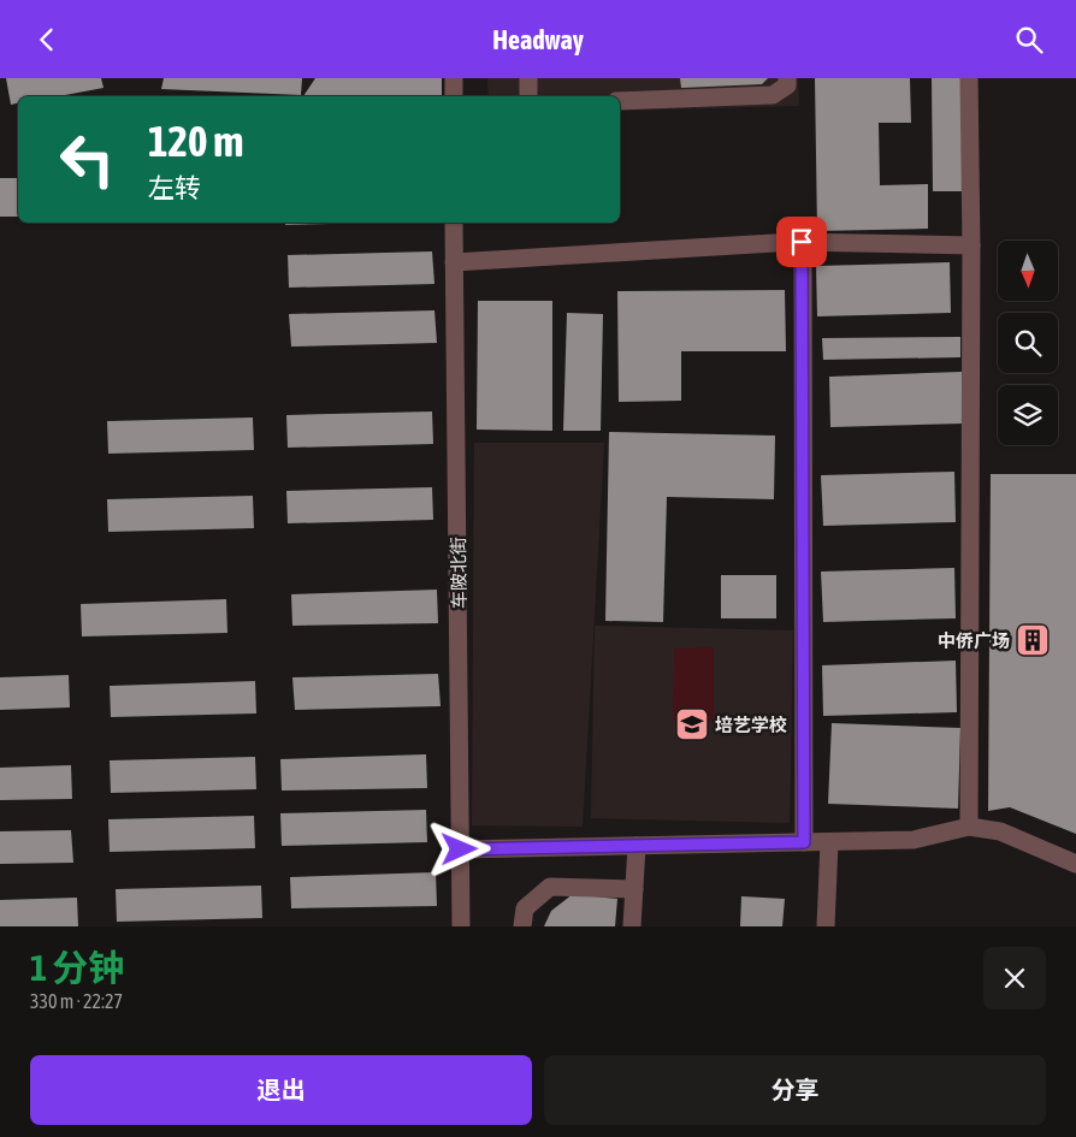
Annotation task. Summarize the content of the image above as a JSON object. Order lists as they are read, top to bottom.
{
  "streets": {
    "street": ["车陂北街"]
  },
  "places": {
    "building": ["中侨广场"],
    "school or university": ["培艺学校"]
  },
  "north": "bottom",
  "page": {
    "header": "Headway",
    "turn": ["120 m", "左转"],
    "heading": ["1 分钟", "330 m · 22:27"],
    "buttons": ["退出", "分享"]
  }
}
